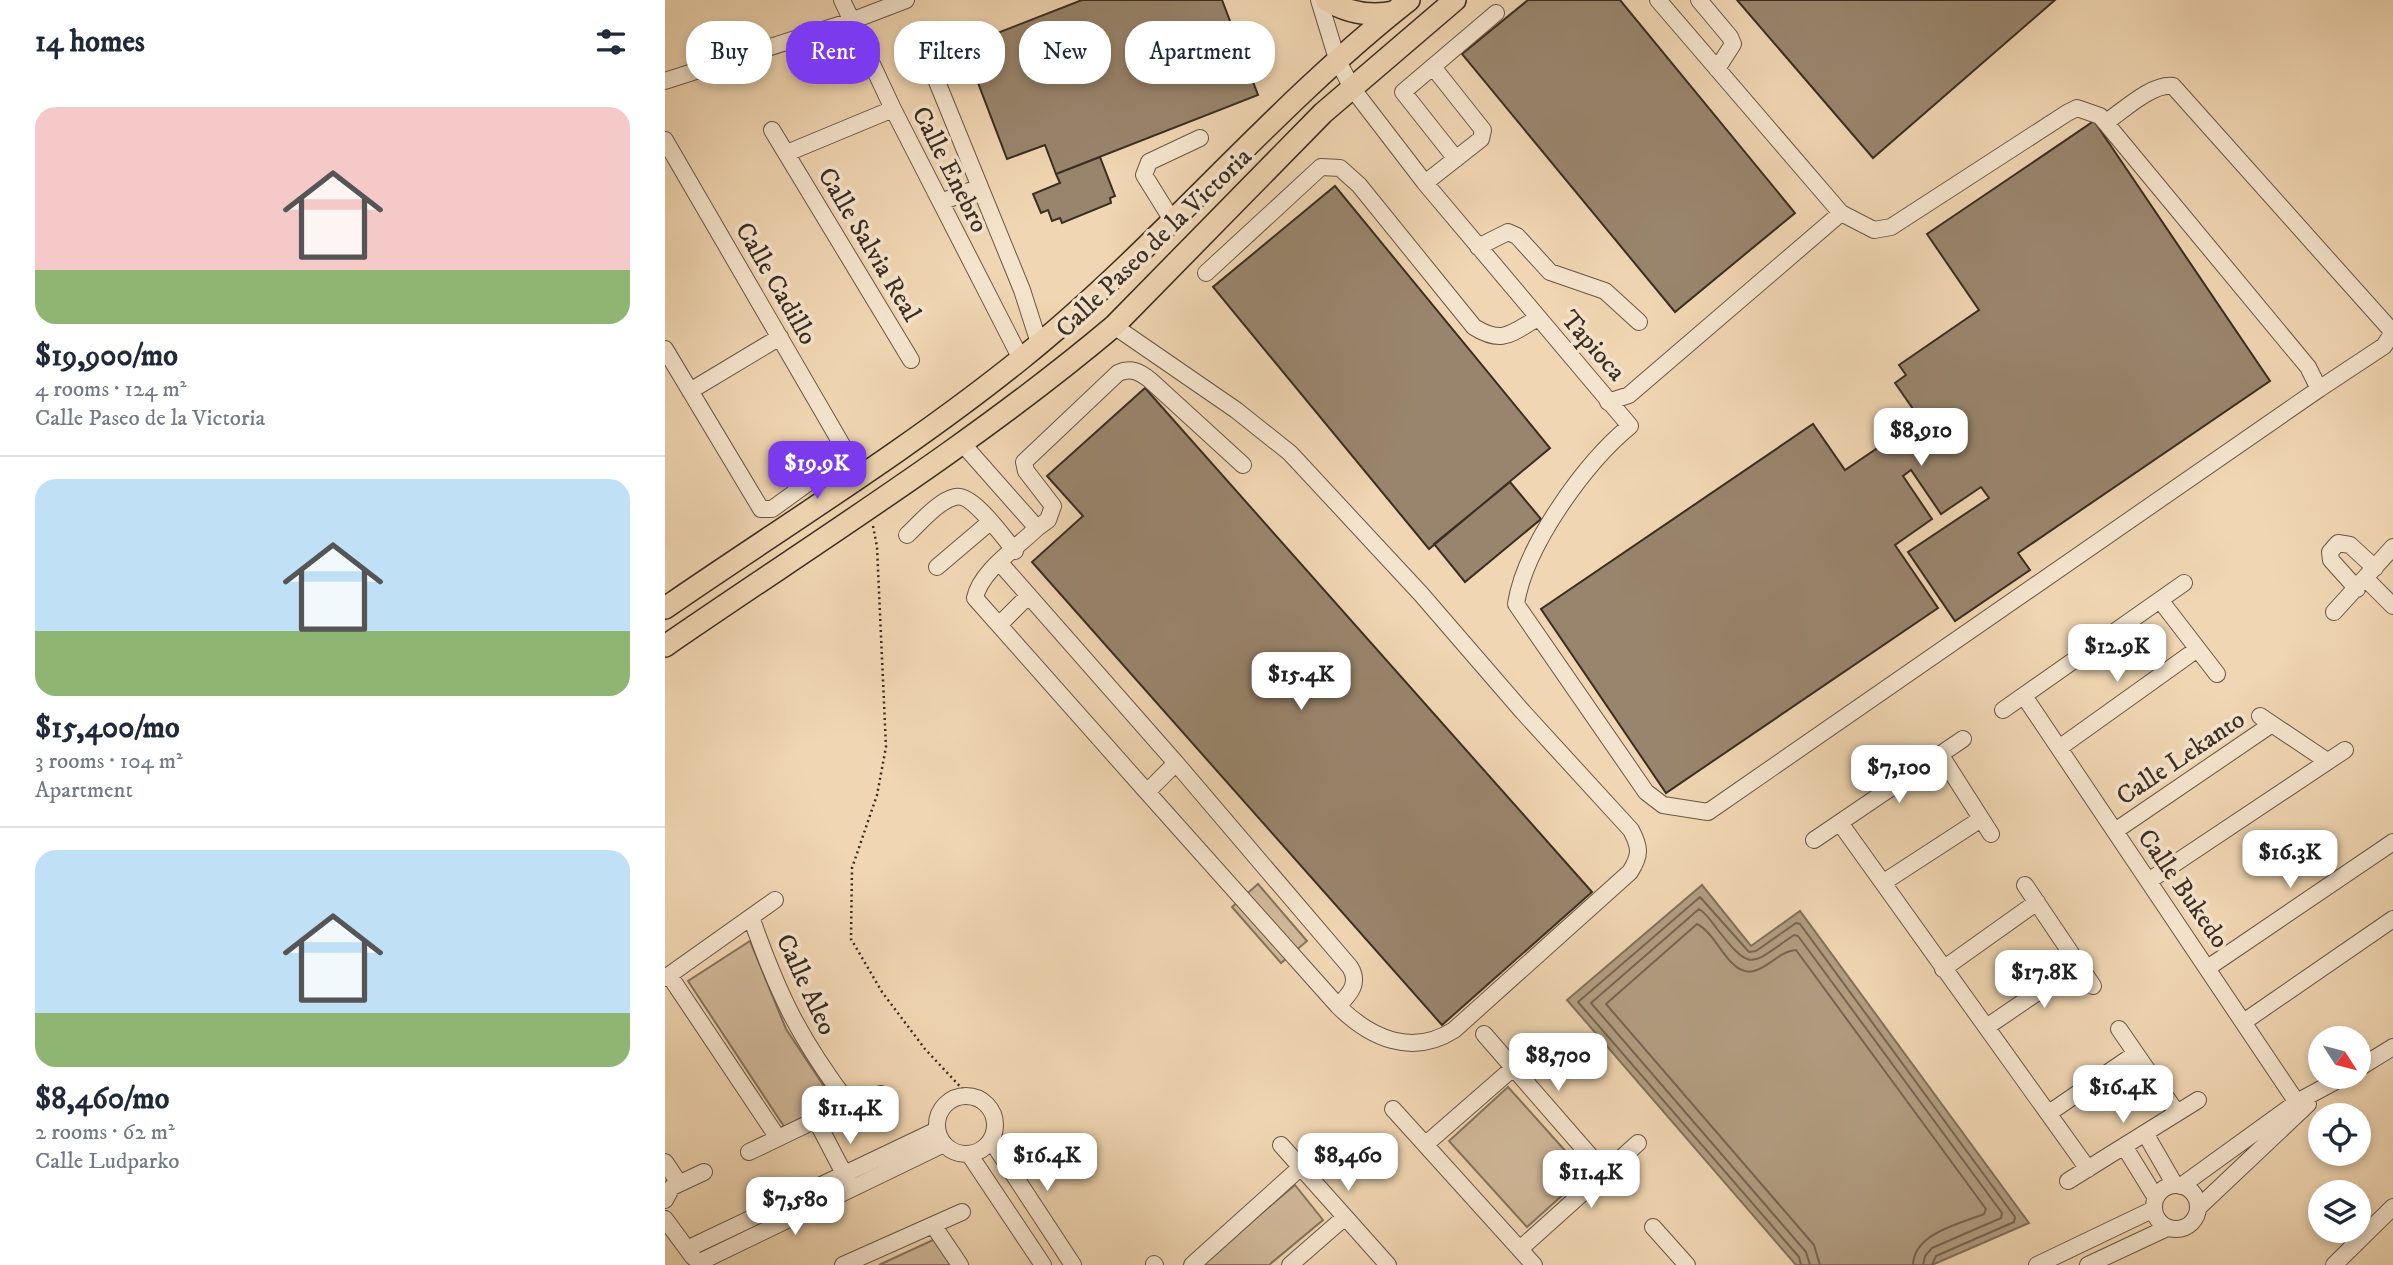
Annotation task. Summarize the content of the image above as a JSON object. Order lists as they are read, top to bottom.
{
  "streets": {
    "main road": ["Calle Paseo de la Victoria"],
    "street": [
      "Calle Enebro",
      "Calle Salvia Real",
      "Calle Cadillo",
      "Tapioca",
      "Calle Lekanto",
      "Calle Bukedo",
      "Calle Aleo"
    ]
  },
  "crossings": [
    ["Calle Enebro", "Calle Paseo de la Victoria"],
    ["Calle Enebro", "Calle Salvia Real"],
    ["Calle Paseo de la Victoria", "Tapioca"],
    ["Calle Lekanto", "Calle Bukedo"]
  ],
  "north": "bottom right",
  "page": {
    "heading": "14 homes",
    "chip": [
      "Buy",
      "Rent",
      "Filters",
      "New",
      "Apartment"
    ],
    "list": [
      {
        "name": "$19,900/mo",
        "note": "4 rooms · 124 m² · Calle Paseo de la Victoria"
      },
      {
        "name": "$15,400/mo",
        "note": "3 rooms · 104 m² · Apartment"
      },
      {
        "name": "$8,460/mo",
        "note": "2 rooms · 62 m² · Calle Ludparko"
      }
    ],
    "price": [
      "$8,910",
      "$19.9K",
      "$12.9K",
      "$15.4K",
      "$7,100",
      "$16.3K",
      "$17.8K",
      "$8,700",
      "$16.4K",
      "$11.4K",
      "$16.4K",
      "$8,460",
      "$11.4K",
      "$7,580"
    ]
  }
}
